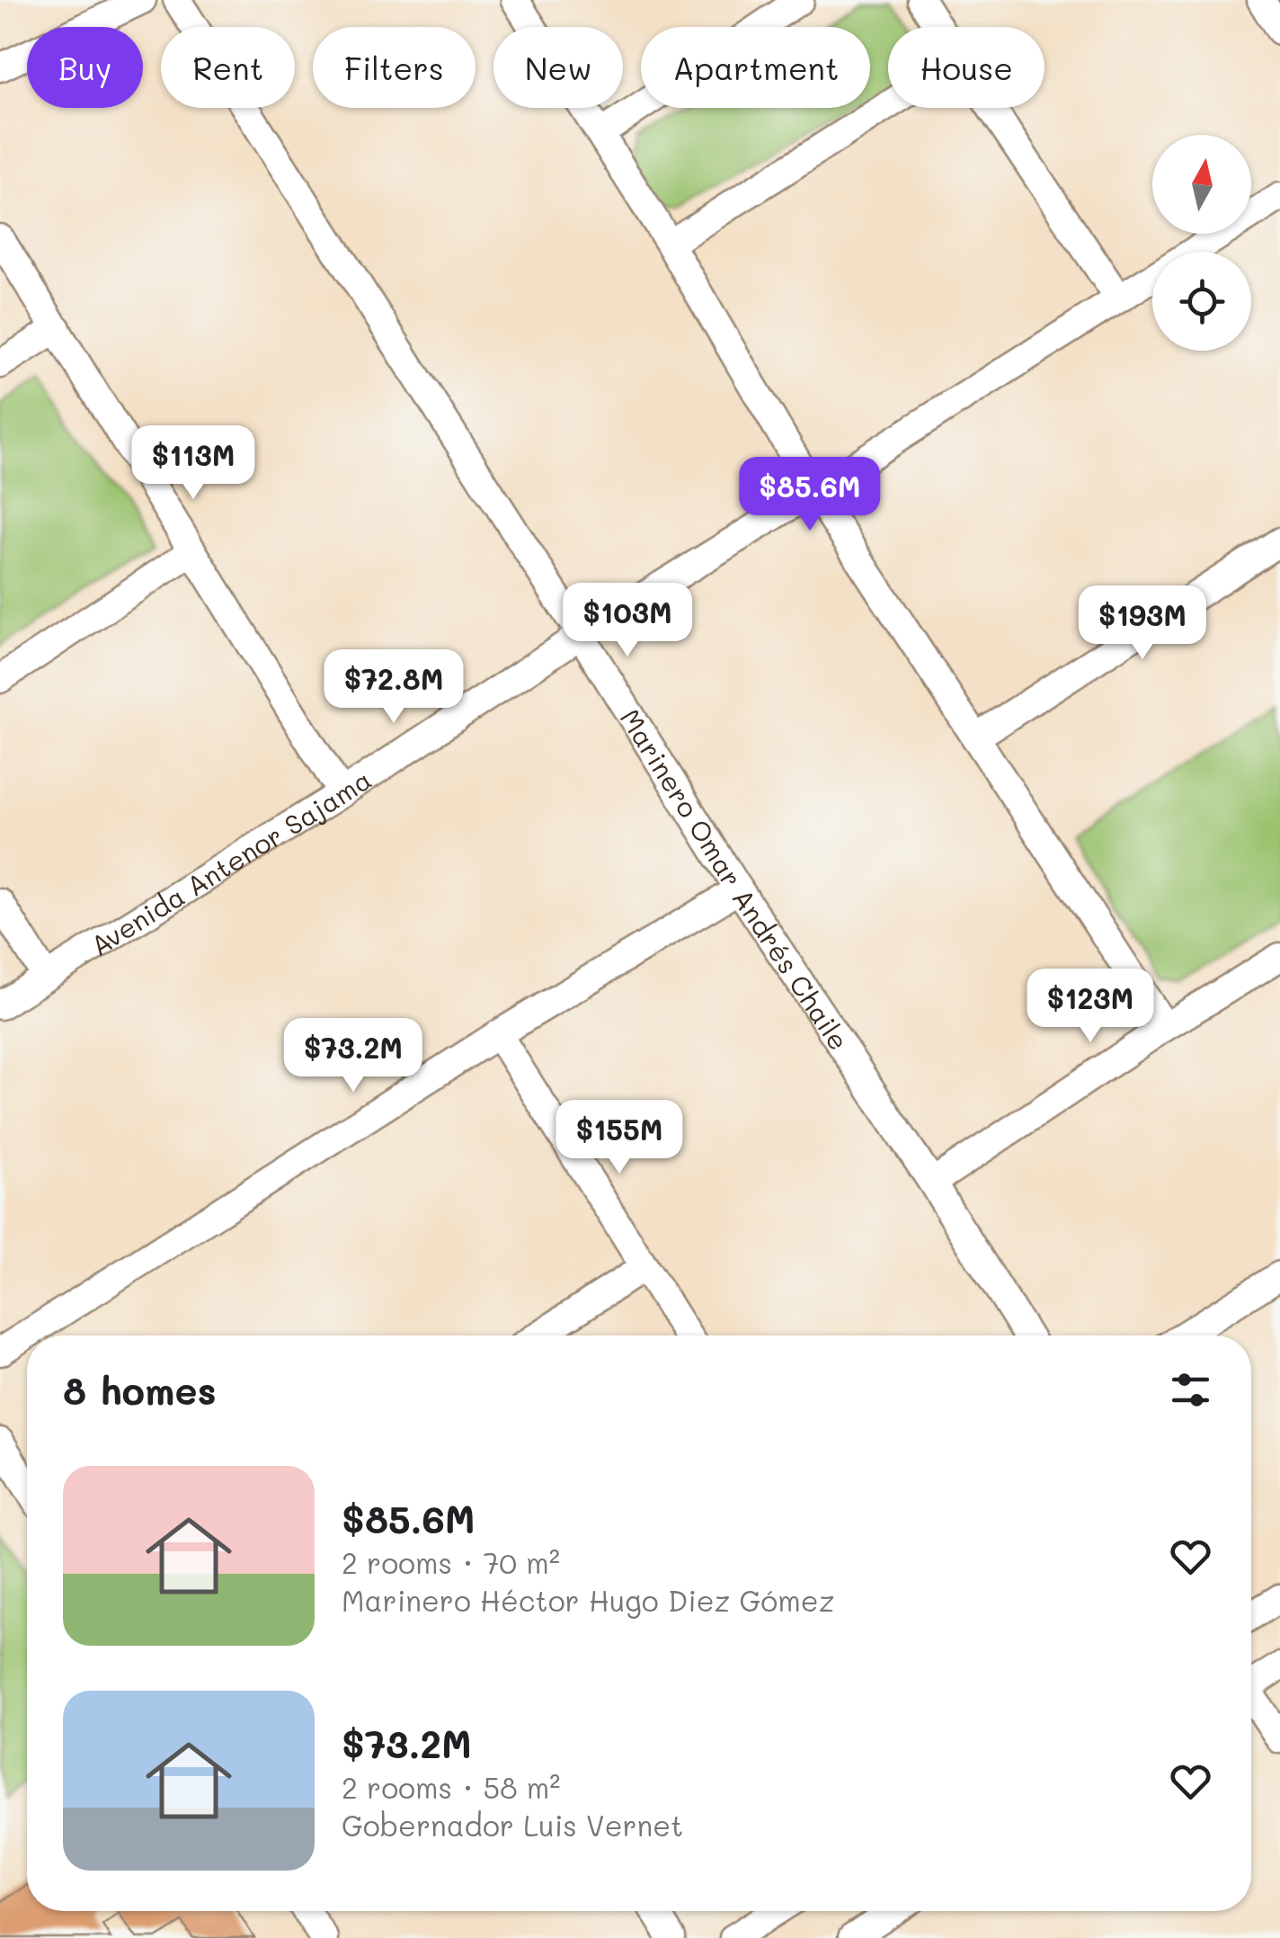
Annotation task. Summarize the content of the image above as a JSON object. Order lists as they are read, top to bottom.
{
  "streets": {
    "street": ["Avenida Antenor Sajama", "Marinero Omar Andrés Chaile"]
  },
  "crossings": [
    ["Avenida Antenor Sajama", "Marinero Omar Andrés Chaile"]
  ],
  "north": "top",
  "page": {
    "chip": [
      "Buy",
      "Rent",
      "Filters",
      "New",
      "Apartment",
      "House"
    ],
    "price": [
      "$113M",
      "$85.6M",
      "$103M",
      "$193M",
      "$72.8M",
      "$123M",
      "$73.2M",
      "$155M"
    ],
    "heading": "8 homes",
    "list": [
      {
        "name": "$85.6M",
        "note": "2 rooms · 70 m² · Marinero Héctor Hugo Diez Gómez"
      },
      {
        "name": "$73.2M",
        "note": "2 rooms · 58 m² · Gobernador Luis Vernet"
      }
    ]
  }
}
